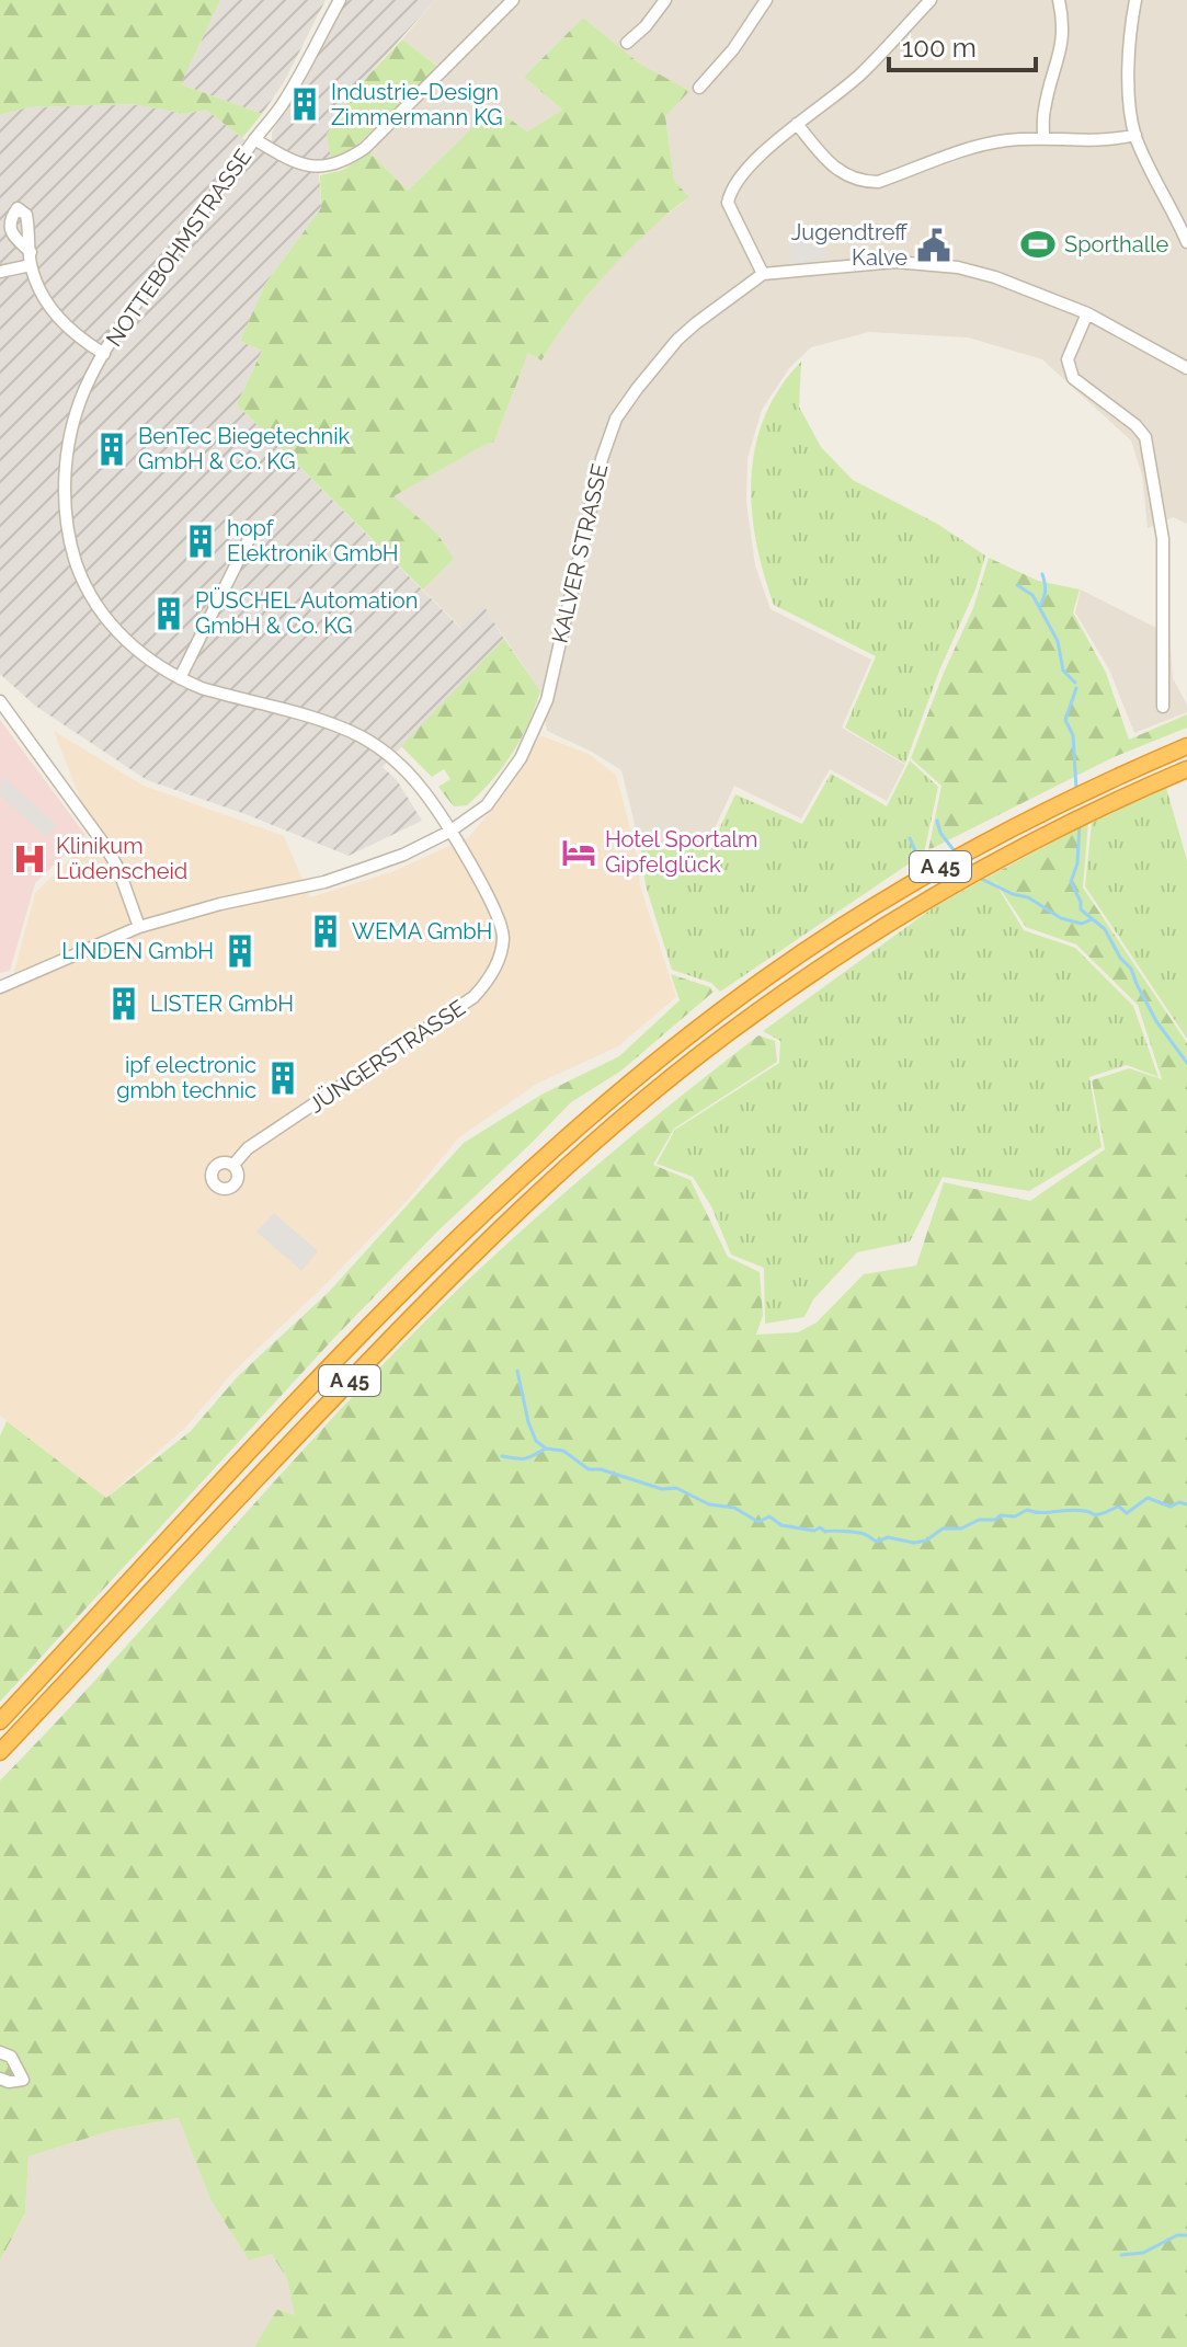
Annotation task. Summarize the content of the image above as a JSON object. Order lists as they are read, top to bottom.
{
  "streets": {
    "highway": ["A 45"],
    "street": ["NOTTEBOHMSTRASSE", "KALVER STRASSE", "JÜNGERSTRASSE"]
  },
  "crossings": [
    ["NOTTEBOHMSTRASSE", "KALVER STRASSE"],
    ["NOTTEBOHMSTRASSE", "JÜNGERSTRASSE"],
    ["KALVER STRASSE", "JÜNGERSTRASSE"]
  ],
  "places": {
    "building": [
      "Industrie-Design Zimmermann KG",
      "BenTec Biegetechnik GmbH & Co. KG",
      "hopf Elektronik GmbH",
      "PÜSCHEL Automation GmbH & Co. KG",
      "WEMA GmbH",
      "LINDEN GmbH",
      "LISTER GmbH",
      "ipf electronic gmbh technic"
    ],
    "sports": ["Sporthalle"],
    "public building": ["Jugendtreff Kalve"],
    "hotel": ["Hotel Sportalm Gipfelglück"],
    "hospital": ["Klinikum Lüdenscheid"]
  },
  "scale_bar": "100 m"
}
